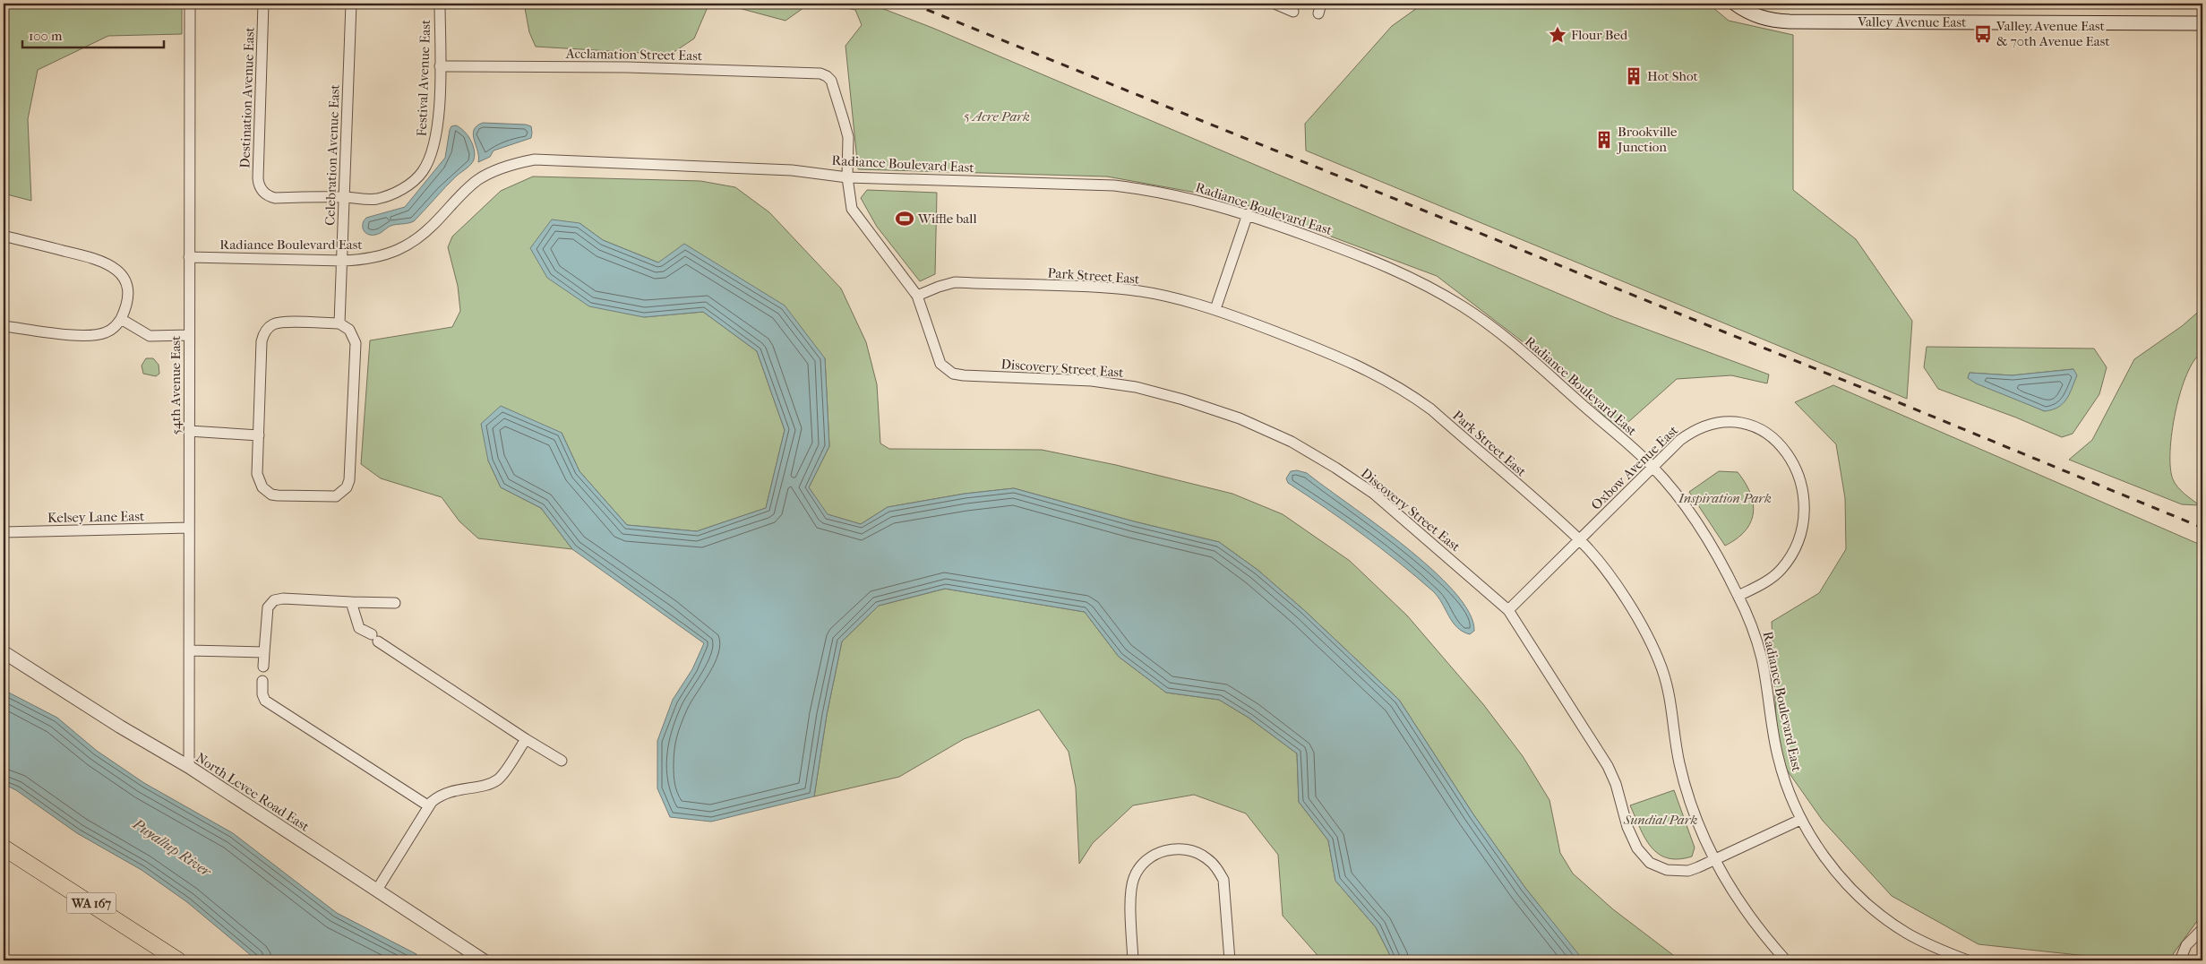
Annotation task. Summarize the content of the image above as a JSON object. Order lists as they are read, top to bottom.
{
  "streets": {
    "main road": ["Valley Avenue East", "WA 167"],
    "street": [
      "Acclamation Street East",
      "Festival Avenue East",
      "Destination Avenue East",
      "Celebration Avenue East",
      "Radiance Boulevard East",
      "Park Street East",
      "Discovery Street East",
      "54th Avenue East",
      "Oxbow Avenue East",
      "Kelsey Lane East",
      "North Levee Road East"
    ]
  },
  "crossings": [
    ["Acclamation Street East", "Festival Avenue East"],
    ["Acclamation Street East", "Radiance Boulevard East"],
    ["Festival Avenue East", "Destination Avenue East"],
    ["Festival Avenue East", "Celebration Avenue East"],
    ["Celebration Avenue East", "Radiance Boulevard East"],
    ["Radiance Boulevard East", "54th Avenue East"],
    ["Radiance Boulevard East", "Oxbow Avenue East"],
    ["Park Street East", "Discovery Street East"],
    ["Park Street East", "Oxbow Avenue East"],
    ["Discovery Street East", "Oxbow Avenue East"],
    ["54th Avenue East", "Kelsey Lane East"],
    ["54th Avenue East", "North Levee Road East"]
  ],
  "water": ["Puyallup River"],
  "parks": ["5 Acre Park", "Inspiration Park", "Sundial Park"],
  "places": {
    "bus stop": ["Valley Avenue East & 70th Avenue East"],
    "place": ["Flour Bed"],
    "building": ["Hot Shot", "Brookville Junction"],
    "sports": ["Wiffle ball"]
  },
  "scale_bar": "100 m"
}
